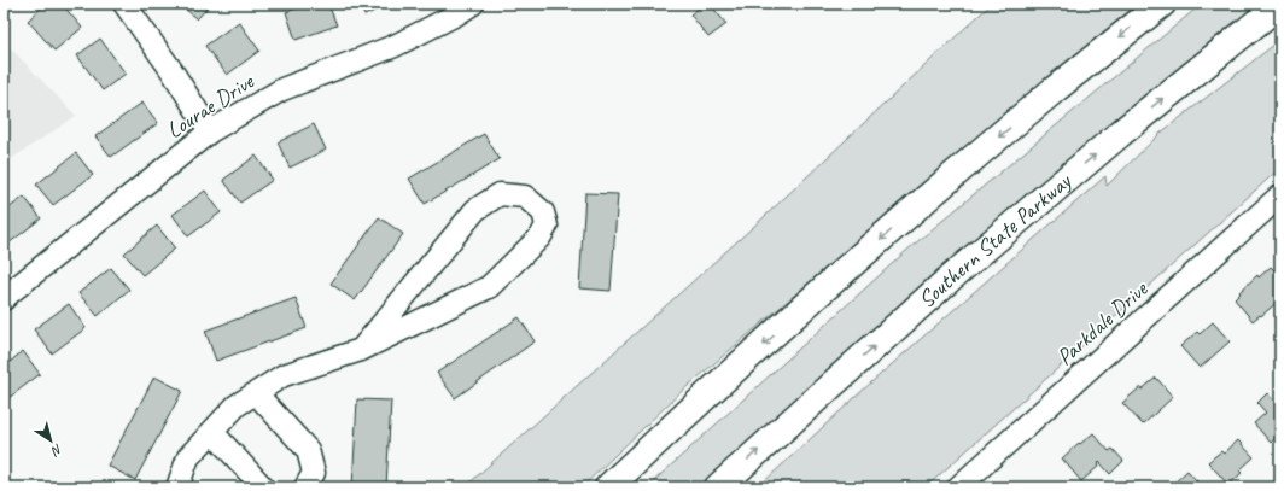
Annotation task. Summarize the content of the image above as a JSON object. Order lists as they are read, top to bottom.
{
  "streets": {
    "highway": ["Southern State Parkway"],
    "street": ["Lourae Drive", "Parkdale Drive"]
  },
  "north": "bottom right"
}
